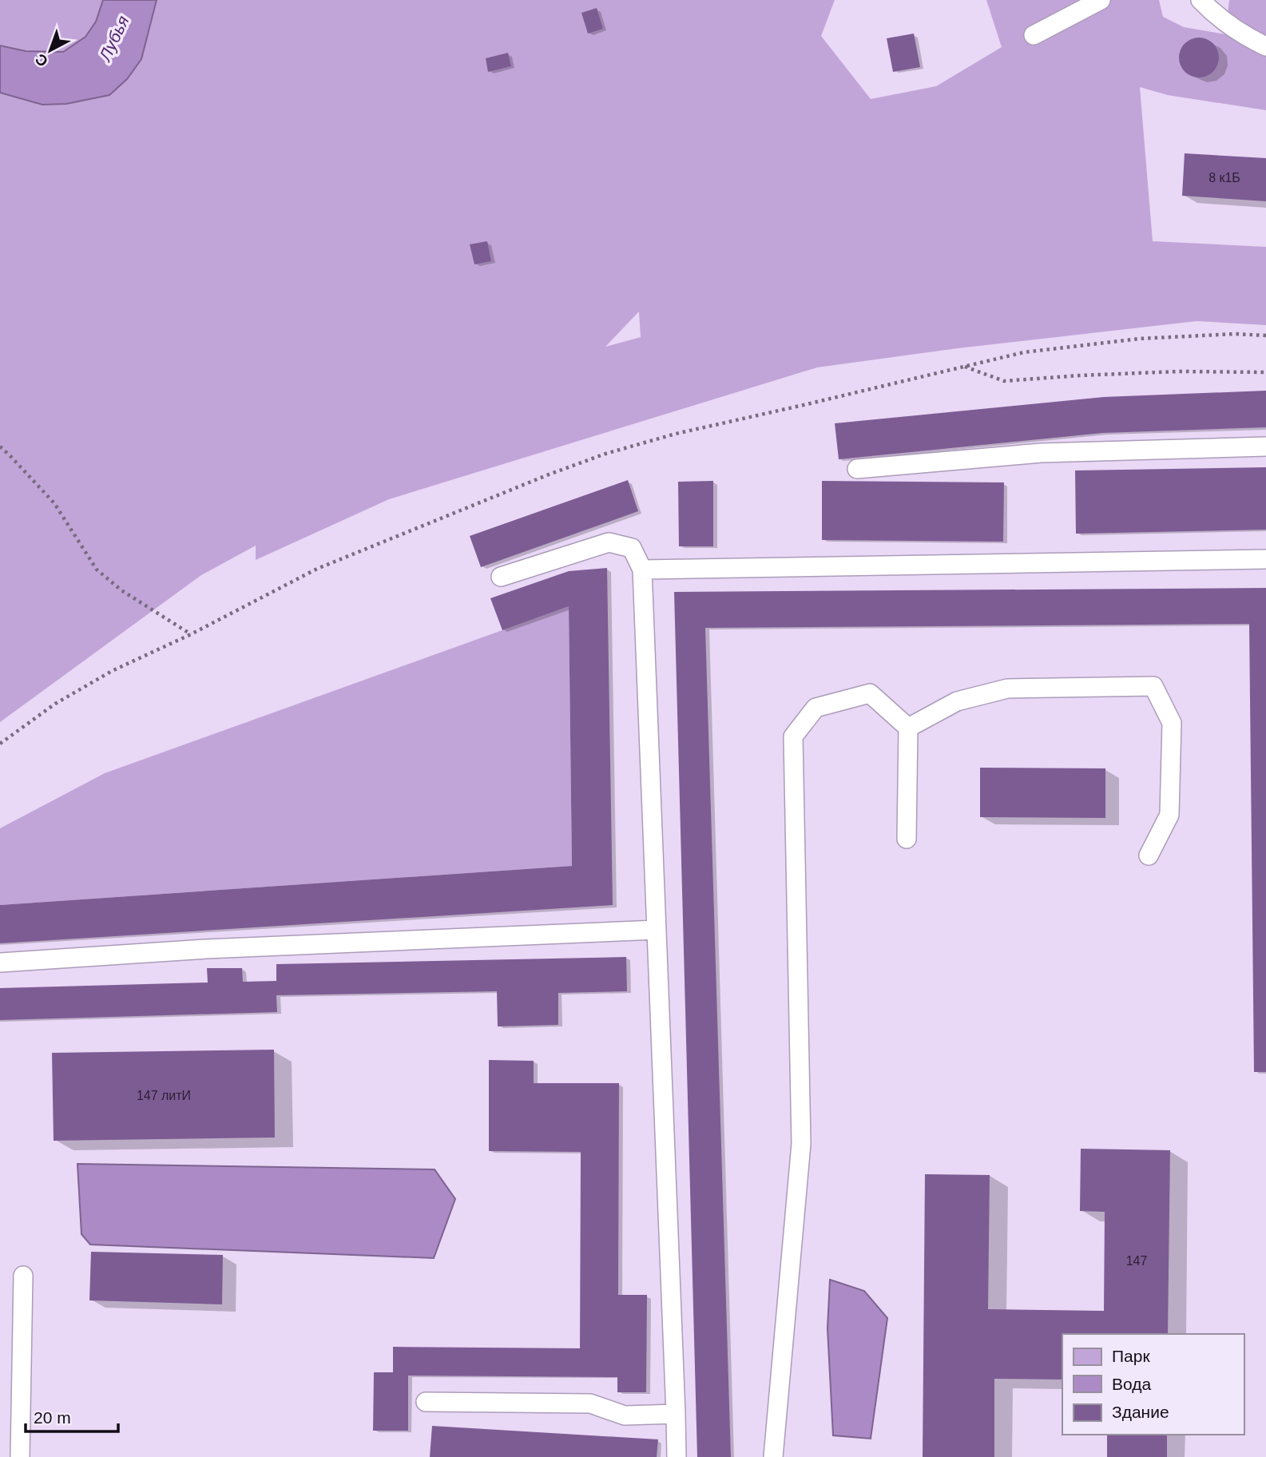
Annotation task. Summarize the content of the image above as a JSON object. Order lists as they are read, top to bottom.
{
  "water": ["Лубья"],
  "house_numbers": ["8 к1Б", "147 литИ", "147"],
  "legend": ["Парк", "Вода", "Здание"],
  "scale_bar": "20 m",
  "north": "bottom left"
}
